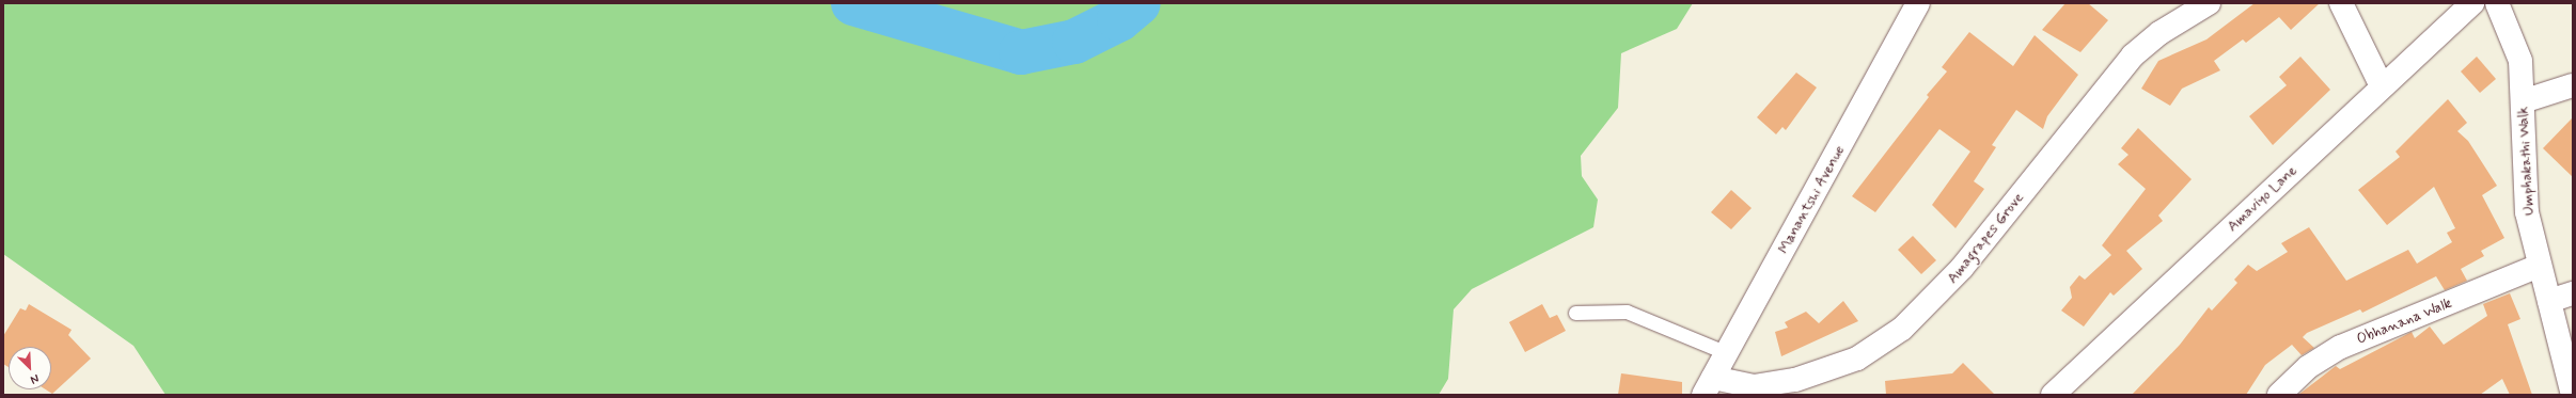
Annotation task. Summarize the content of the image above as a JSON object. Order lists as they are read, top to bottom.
{
  "streets": {
    "street": [
      "Umphakathi Walk",
      "Amaviyo Lane",
      "Manantshi Avenue",
      "Amagrapes Grove",
      "Obhanana Walk"
    ]
  },
  "crossings": [
    ["Umphakathi Walk", "Obhanana Walk"],
    ["Manantshi Avenue", "Amagrapes Grove"]
  ],
  "north": "bottom right"
}
